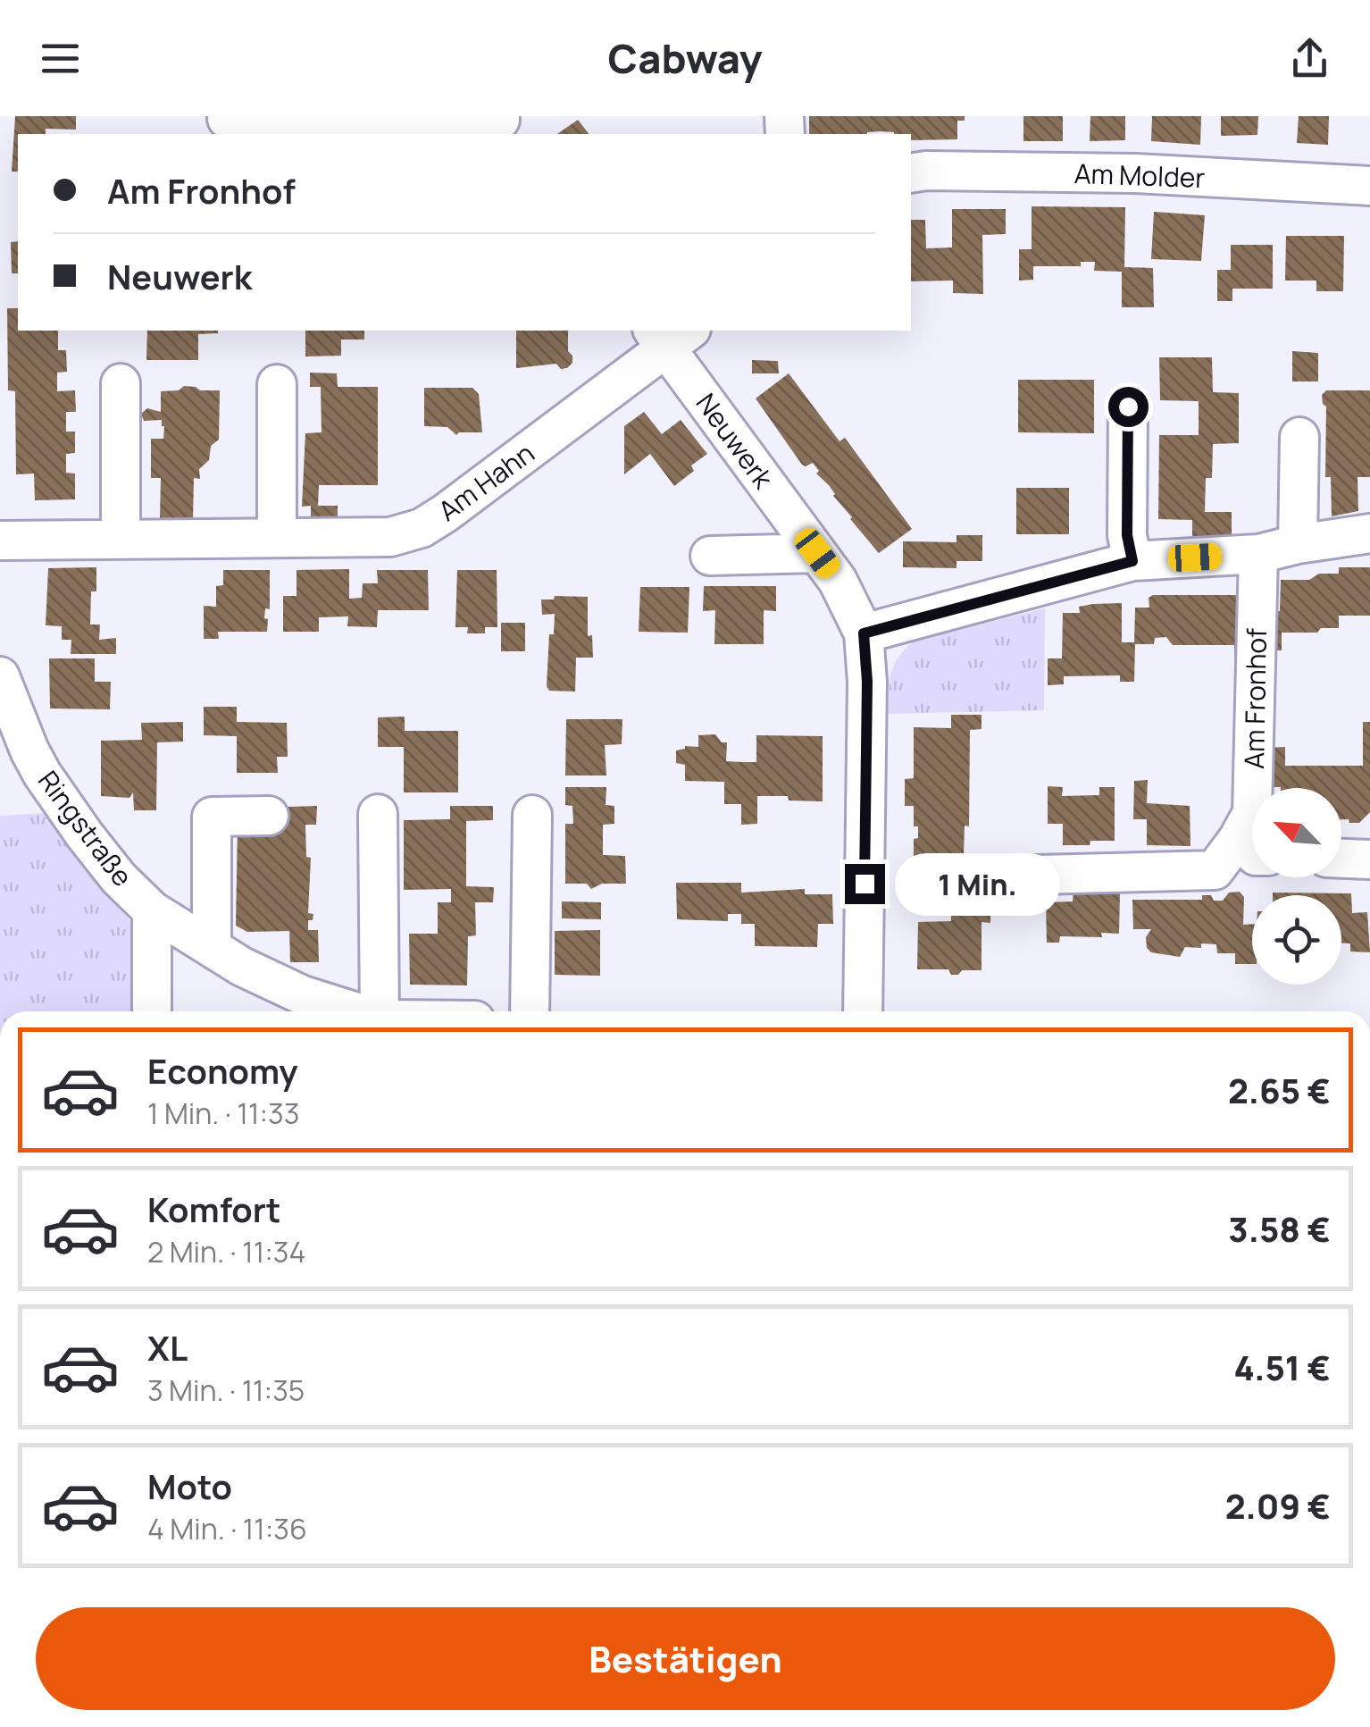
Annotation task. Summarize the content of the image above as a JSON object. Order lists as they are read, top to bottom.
{
  "streets": {
    "street": [
      "Am Molder",
      "Neuwerk",
      "Am Hahn",
      "Am Fronhof",
      "Ringstraße"
    ]
  },
  "crossings": [
    ["Neuwerk", "Am Hahn"]
  ],
  "north": "top left",
  "page": {
    "header": "Cabway",
    "banner": ["Am Fronhof", "Neuwerk"],
    "bubble": "1 Min.",
    "list": [
      {
        "name": "Economy",
        "note": "1 Min. · 11:33",
        "value": "2.65 €"
      },
      {
        "name": "Komfort",
        "note": "2 Min. · 11:34",
        "value": "3.58 €"
      },
      {
        "name": "XL",
        "note": "3 Min. · 11:35",
        "value": "4.51 €"
      },
      {
        "name": "Moto",
        "note": "4 Min. · 11:36",
        "value": "2.09 €"
      }
    ],
    "buttons": "Bestätigen"
  }
}
